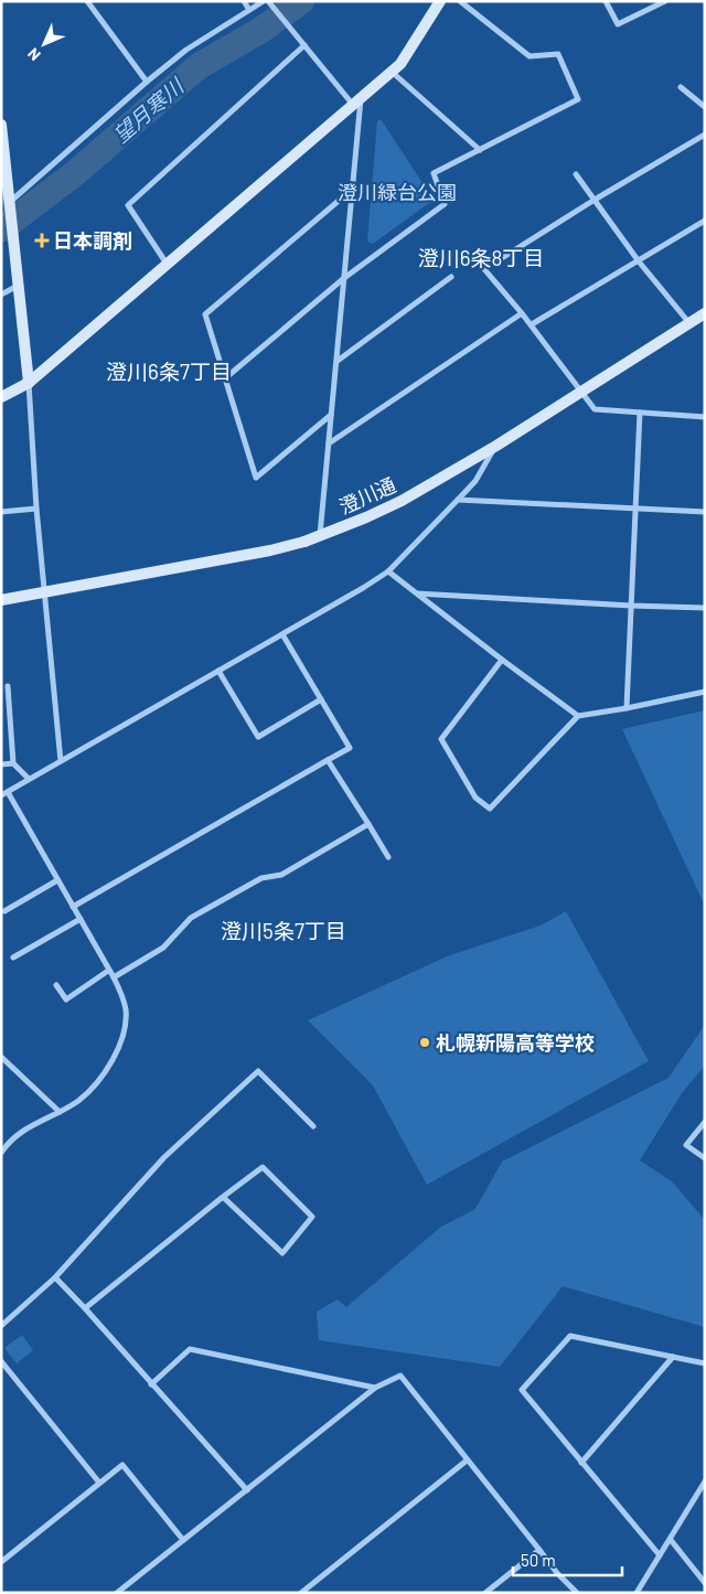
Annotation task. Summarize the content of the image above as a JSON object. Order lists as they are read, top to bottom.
{
  "streets": {
    "street": ["澄川通"]
  },
  "districts": ["澄川6条8丁目", "澄川6条7丁目", "澄川5条7丁目"],
  "water": ["望月寒川"],
  "parks": ["澄川緑台公園"],
  "places": {
    "health": ["日本調剤"],
    "other": ["札幌新陽高等学校"]
  },
  "scale_bar": "50 m",
  "north": "bottom left"
}
